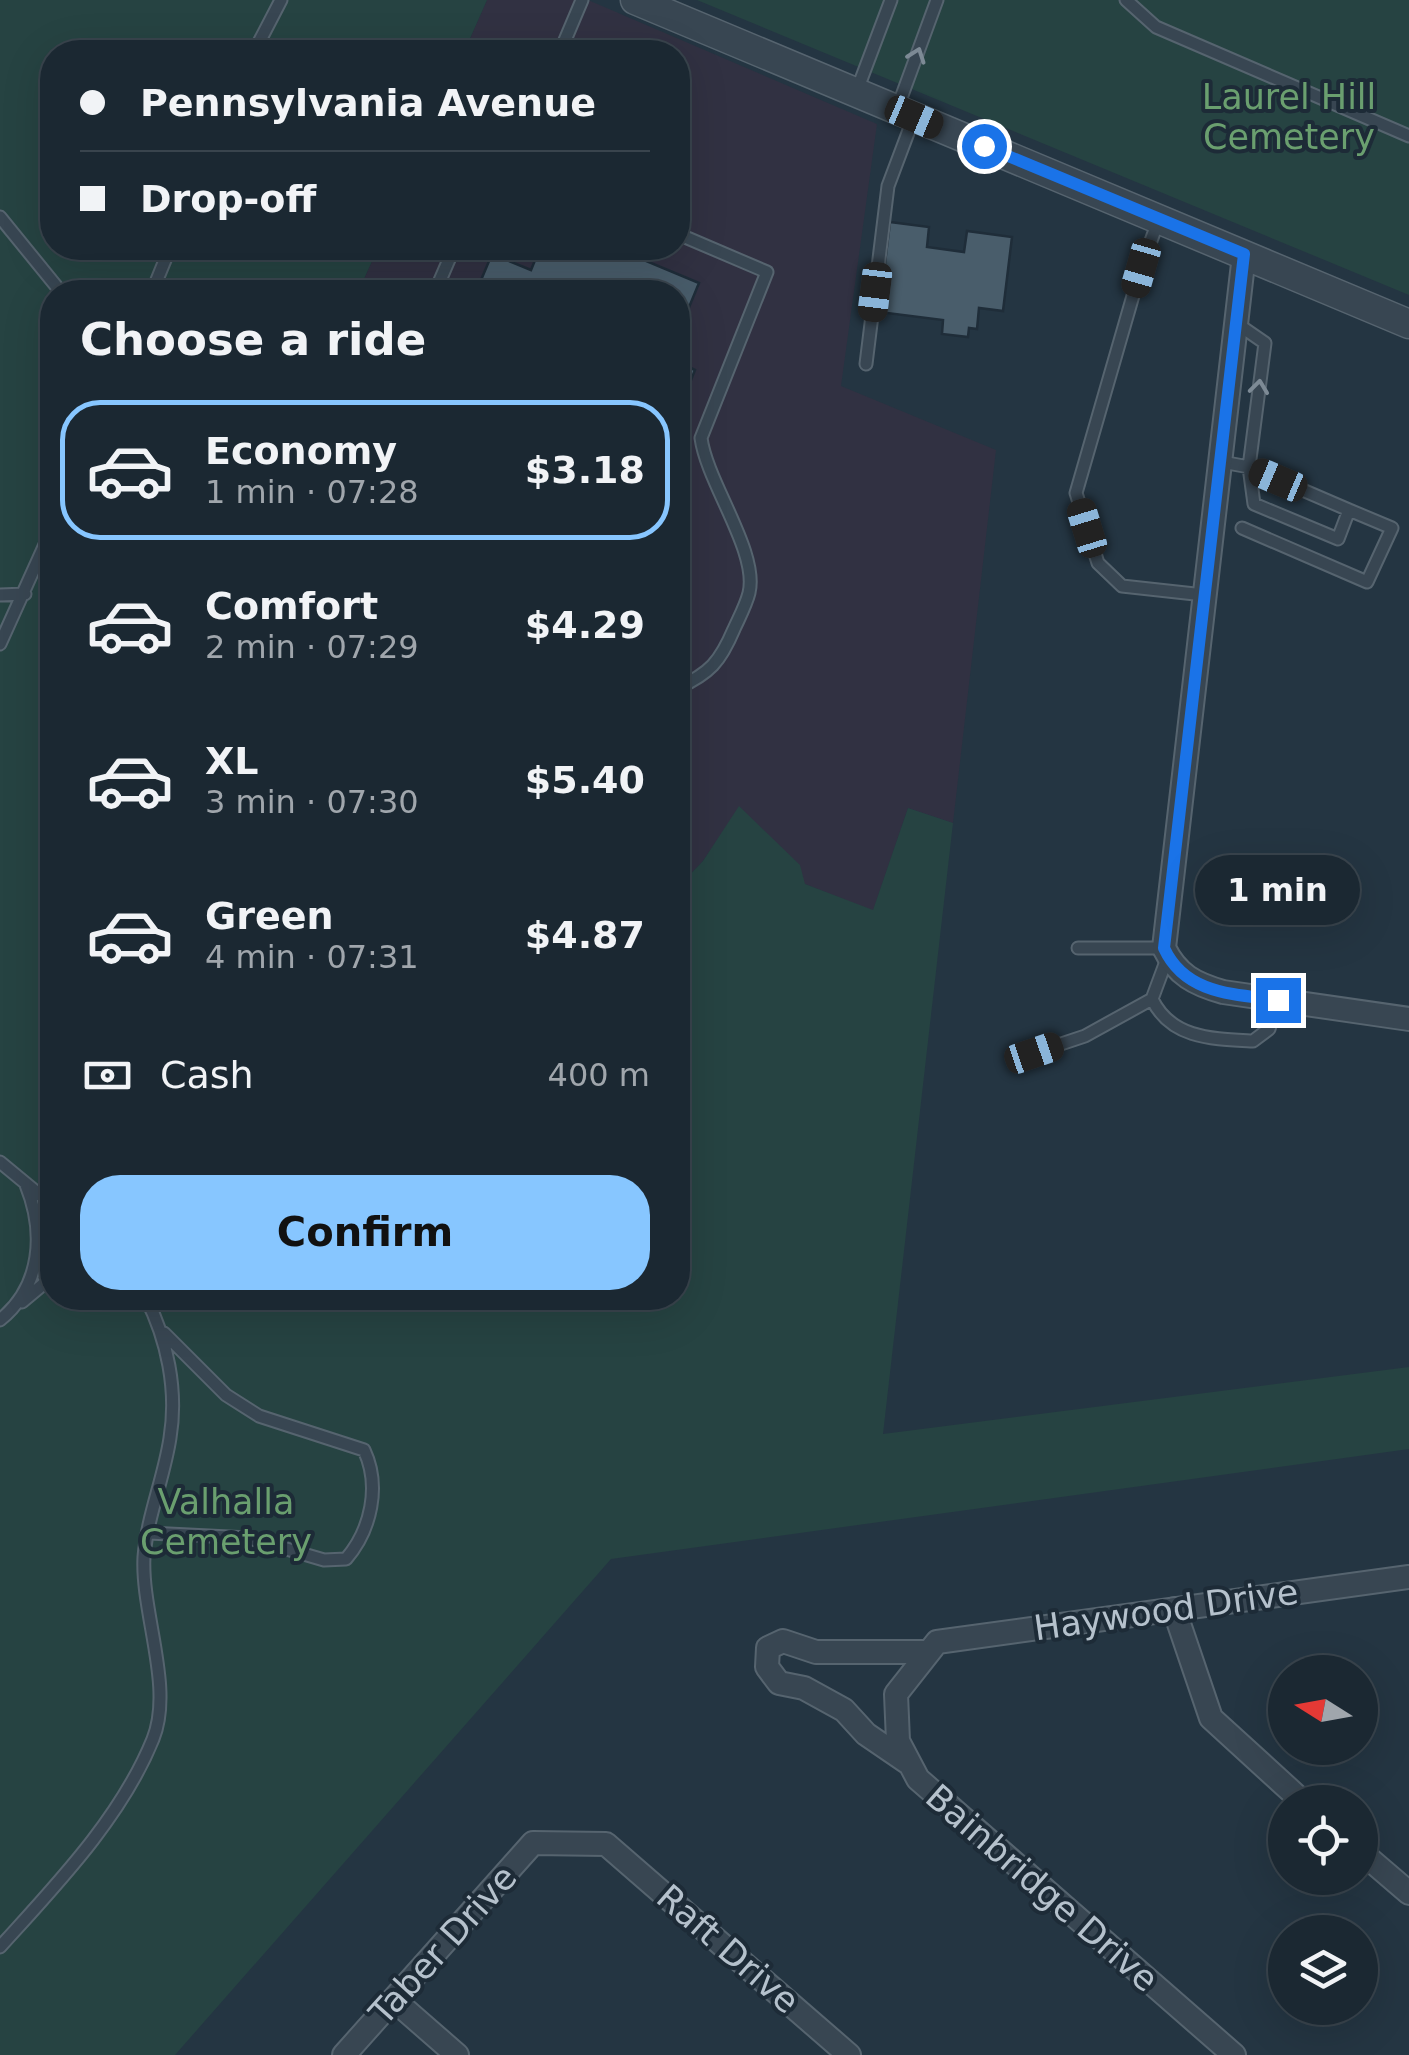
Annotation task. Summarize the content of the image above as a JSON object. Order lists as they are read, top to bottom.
{
  "streets": {
    "street": [
      "Haywood Drive",
      "Bainbridge Drive",
      "Taber Drive",
      "Raft Drive"
    ]
  },
  "crossings": [
    ["Haywood Drive", "Bainbridge Drive"],
    ["Taber Drive", "Raft Drive"]
  ],
  "parks": ["Laurel Hill Cemetery", "Valhalla Cemetery"],
  "north": "left",
  "page": {
    "banner": ["Pennsylvania Avenue", "Drop-off"],
    "heading": "Choose a ride",
    "list": [
      {
        "name": "Economy",
        "note": "1 min · 07:28",
        "value": "$3.18"
      },
      {
        "name": "Comfort",
        "note": "2 min · 07:29",
        "value": "$4.29"
      },
      {
        "name": "XL",
        "note": "3 min · 07:30",
        "value": "$5.40"
      },
      {
        "name": "Green",
        "note": "4 min · 07:31",
        "value": "$4.87"
      }
    ],
    "bubble": "1 min",
    "pay": ["Cash", "400 m"],
    "buttons": "Confirm"
  }
}
